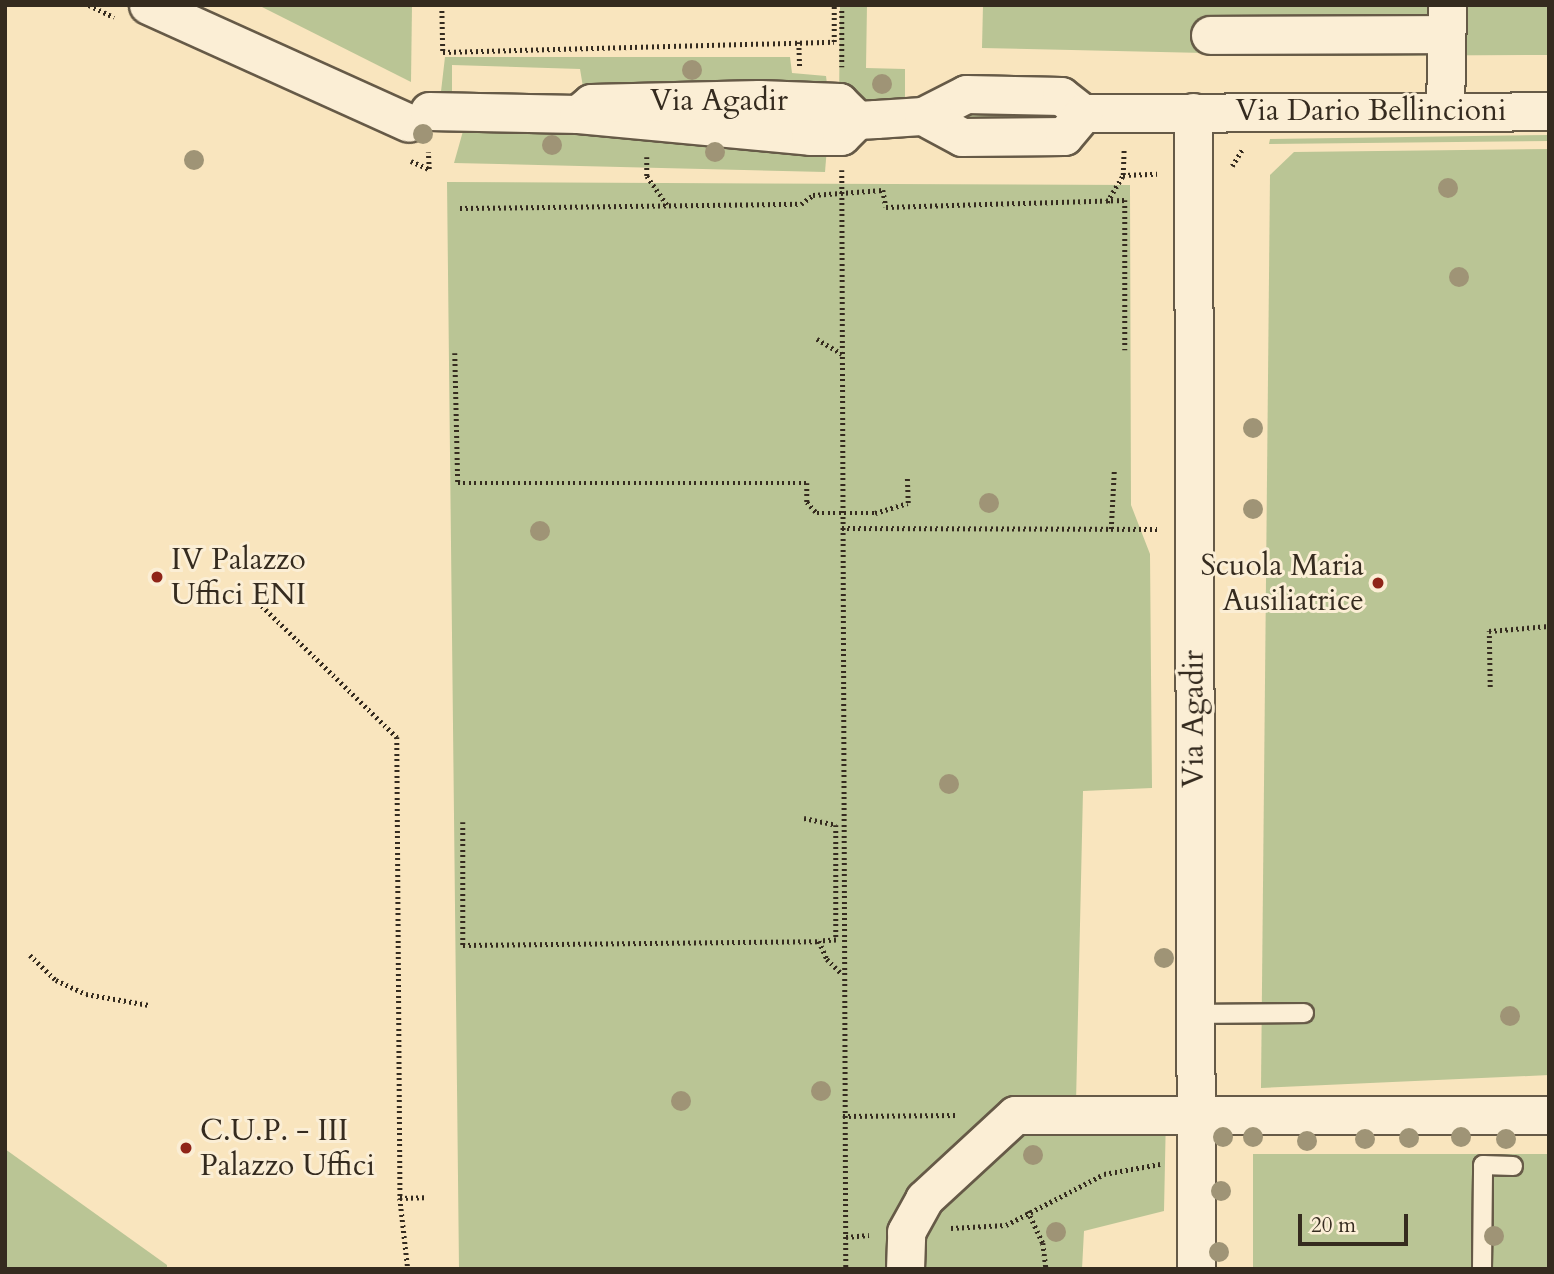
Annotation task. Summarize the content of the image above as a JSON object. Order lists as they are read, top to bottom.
{
  "streets": {
    "street": ["Via Agadir", "Via Dario Bellincioni"]
  },
  "crossings": [
    ["Via Agadir", "Via Dario Bellincioni"]
  ],
  "places": ["IV Palazzo Uffici ENI", "Scuola Maria Ausiliatrice", "C.U.P. - III Palazzo Uffici"],
  "scale_bar": "20 m"
}
